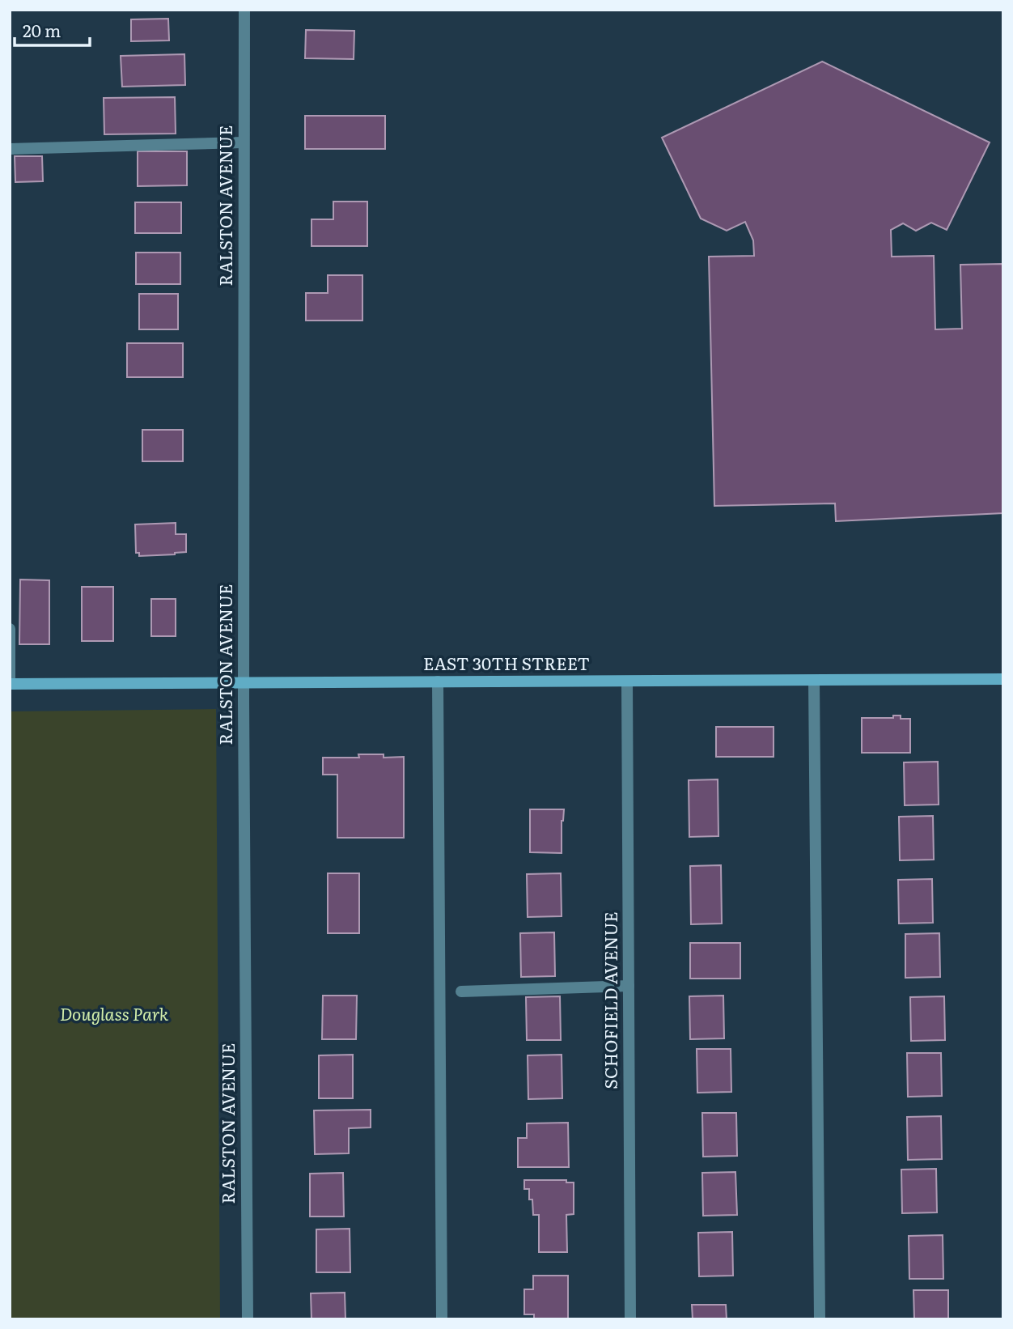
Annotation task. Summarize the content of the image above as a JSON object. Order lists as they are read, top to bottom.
{
  "streets": {
    "main road": ["EAST 30TH STREET"],
    "street": ["RALSTON AVENUE", "SCHOFIELD AVENUE"]
  },
  "crossings": [
    ["RALSTON AVENUE", "EAST 30TH STREET"],
    ["EAST 30TH STREET", "SCHOFIELD AVENUE"]
  ],
  "parks": ["Douglass Park"],
  "scale_bar": "20 m"
}
